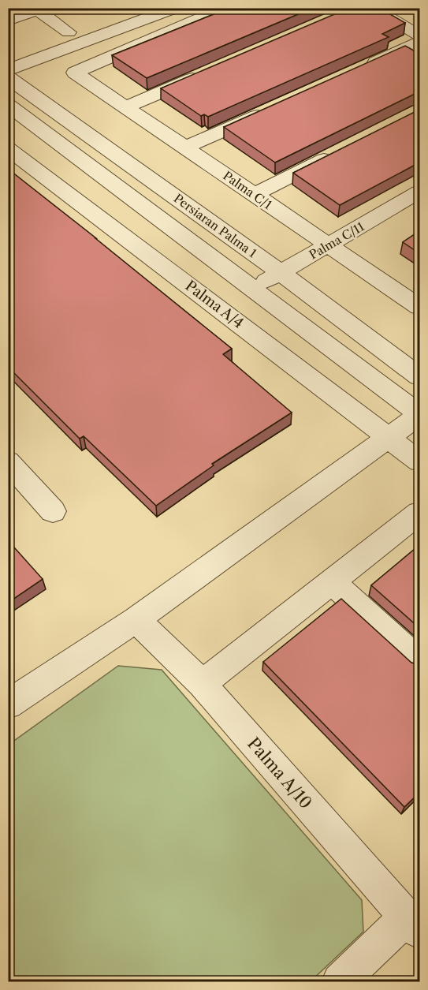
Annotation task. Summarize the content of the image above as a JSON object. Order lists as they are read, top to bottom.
{
  "streets": {
    "street": [
      "Palma C/1",
      "Persiaran Palma 1",
      "Palma C/11",
      "Palma A/4",
      "Palma A/10"
    ]
  },
  "crossings": [
    ["Palma C/1", "Palma C/11"],
    ["Persiaran Palma 1", "Palma C/11"]
  ]
}
